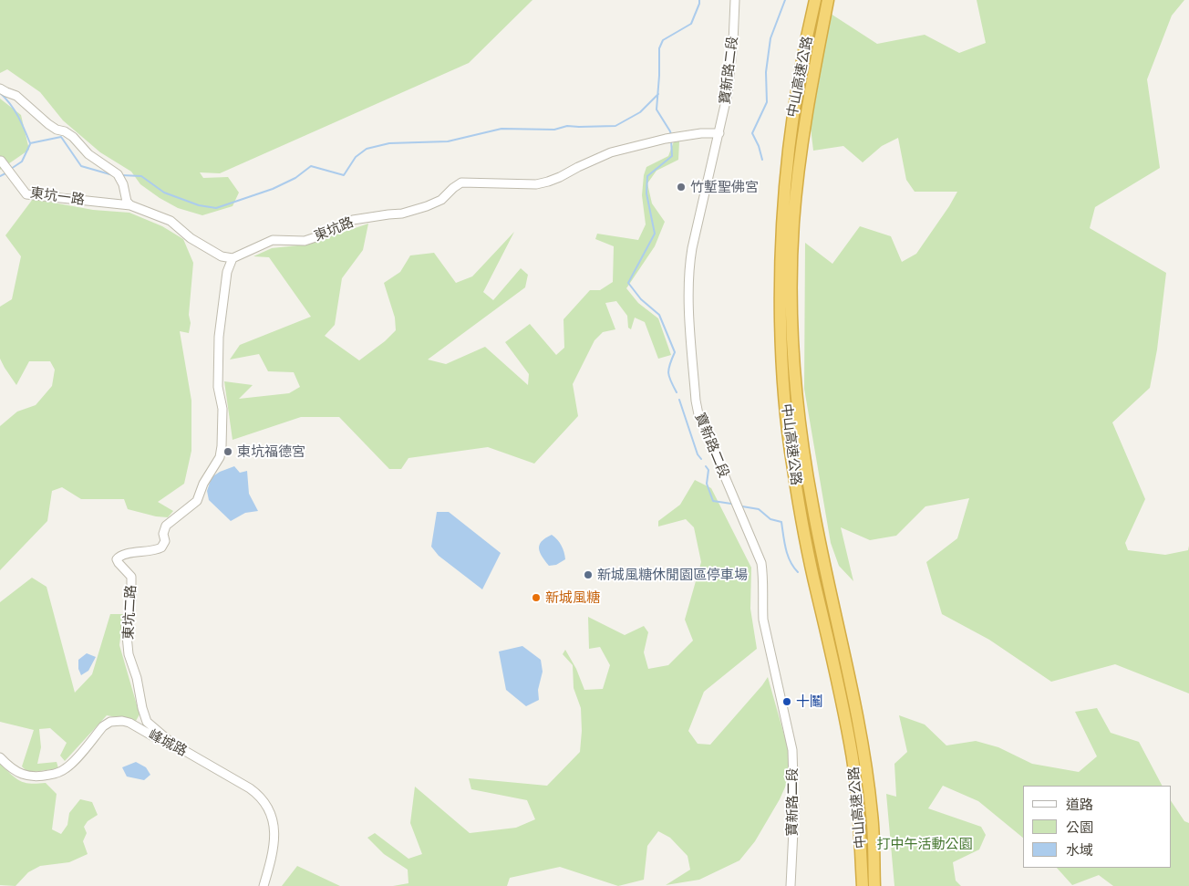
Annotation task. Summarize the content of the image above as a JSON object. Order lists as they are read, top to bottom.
{
  "streets": {
    "highway": ["中山高速公路"],
    "street": [
      "寶新路二段",
      "東坑一路",
      "東坑路",
      "東坑二路",
      "峰城路"
    ]
  },
  "crossings": [
    ["寶新路二段", "東坑路"],
    ["東坑路", "東坑二路"],
    ["東坑二路", "峰城路"]
  ],
  "parks": ["打中午活動公園"],
  "places": [
    "竹塹聖佛宮",
    "東坑福德宮",
    "新城風糖休閒園區停車場",
    "新城風糖",
    "十鬮"
  ],
  "legend": ["道路", "公園", "水域"]
}
